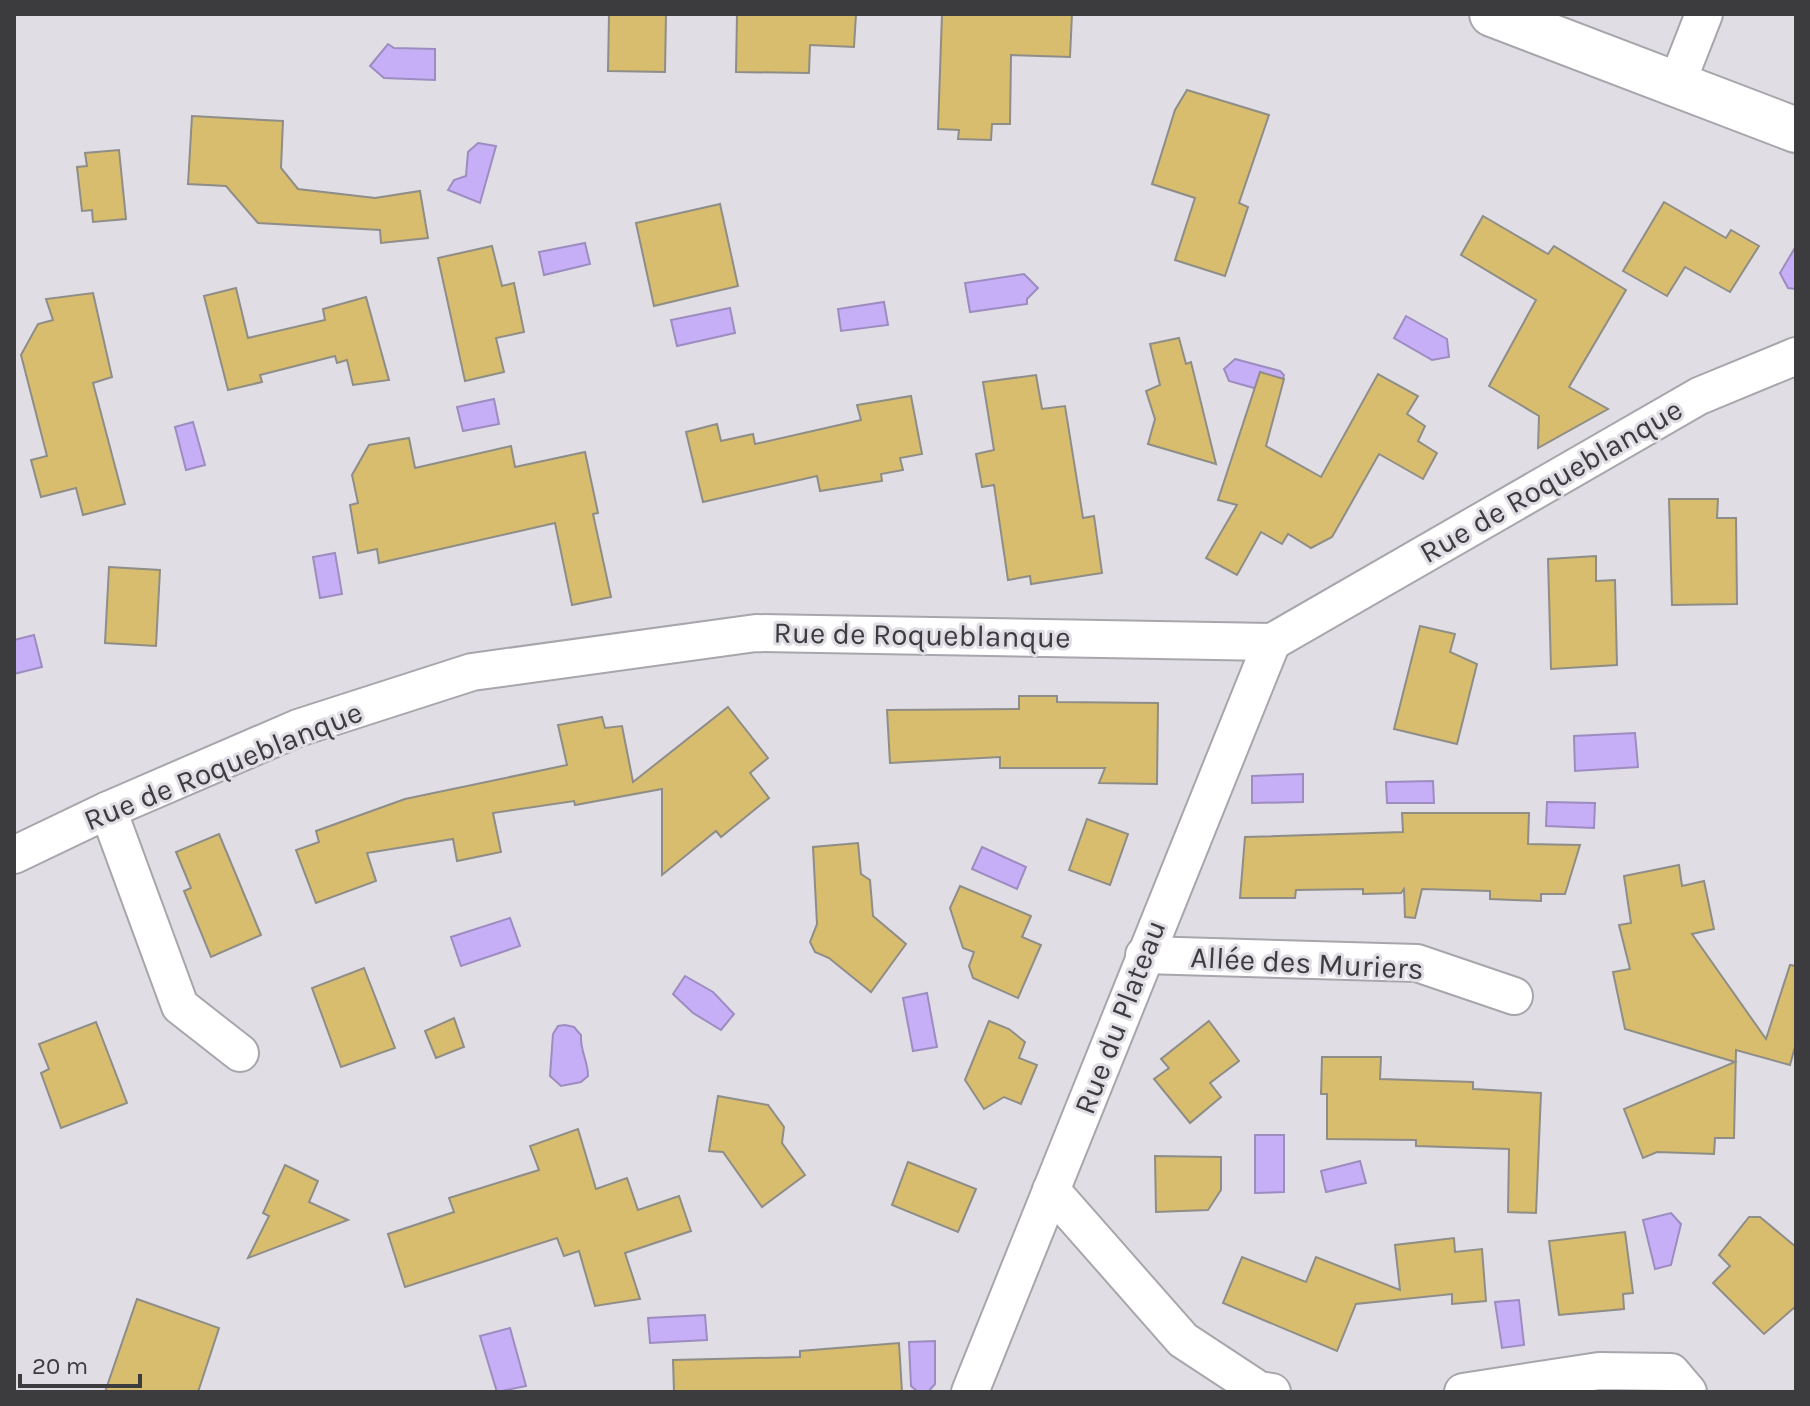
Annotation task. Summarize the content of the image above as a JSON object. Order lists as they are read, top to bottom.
{
  "streets": {
    "street": ["Rue de Roqueblanque", "Allée des Muriers", "Rue du Plateau"]
  },
  "crossings": [
    ["Rue de Roqueblanque", "Rue du Plateau"],
    ["Allée des Muriers", "Rue du Plateau"]
  ],
  "scale_bar": "20 m"
}
